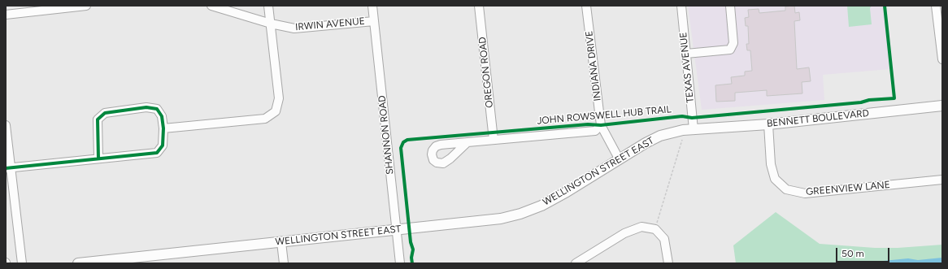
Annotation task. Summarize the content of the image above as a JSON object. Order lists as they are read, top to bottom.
{
  "streets": {
    "main road": ["BENNETT BOULEVARD", "WELLINGTON STREET EAST"],
    "street": [
      "IRWIN AVENUE",
      "INDIANA DRIVE",
      "TEXAS AVENUE",
      "OREGON ROAD",
      "SHANNON ROAD",
      "GREENVIEW LANE"
    ],
    "cycle path": ["JOHN ROWSWELL HUB TRAIL"]
  },
  "crossings": [
    ["IRWIN AVENUE", "SHANNON ROAD"],
    ["TEXAS AVENUE", "BENNETT BOULEVARD"],
    ["TEXAS AVENUE", "WELLINGTON STREET EAST"],
    ["BENNETT BOULEVARD", "WELLINGTON STREET EAST"],
    ["BENNETT BOULEVARD", "GREENVIEW LANE"],
    ["SHANNON ROAD", "WELLINGTON STREET EAST"]
  ],
  "scale_bar": "50 m"
}
